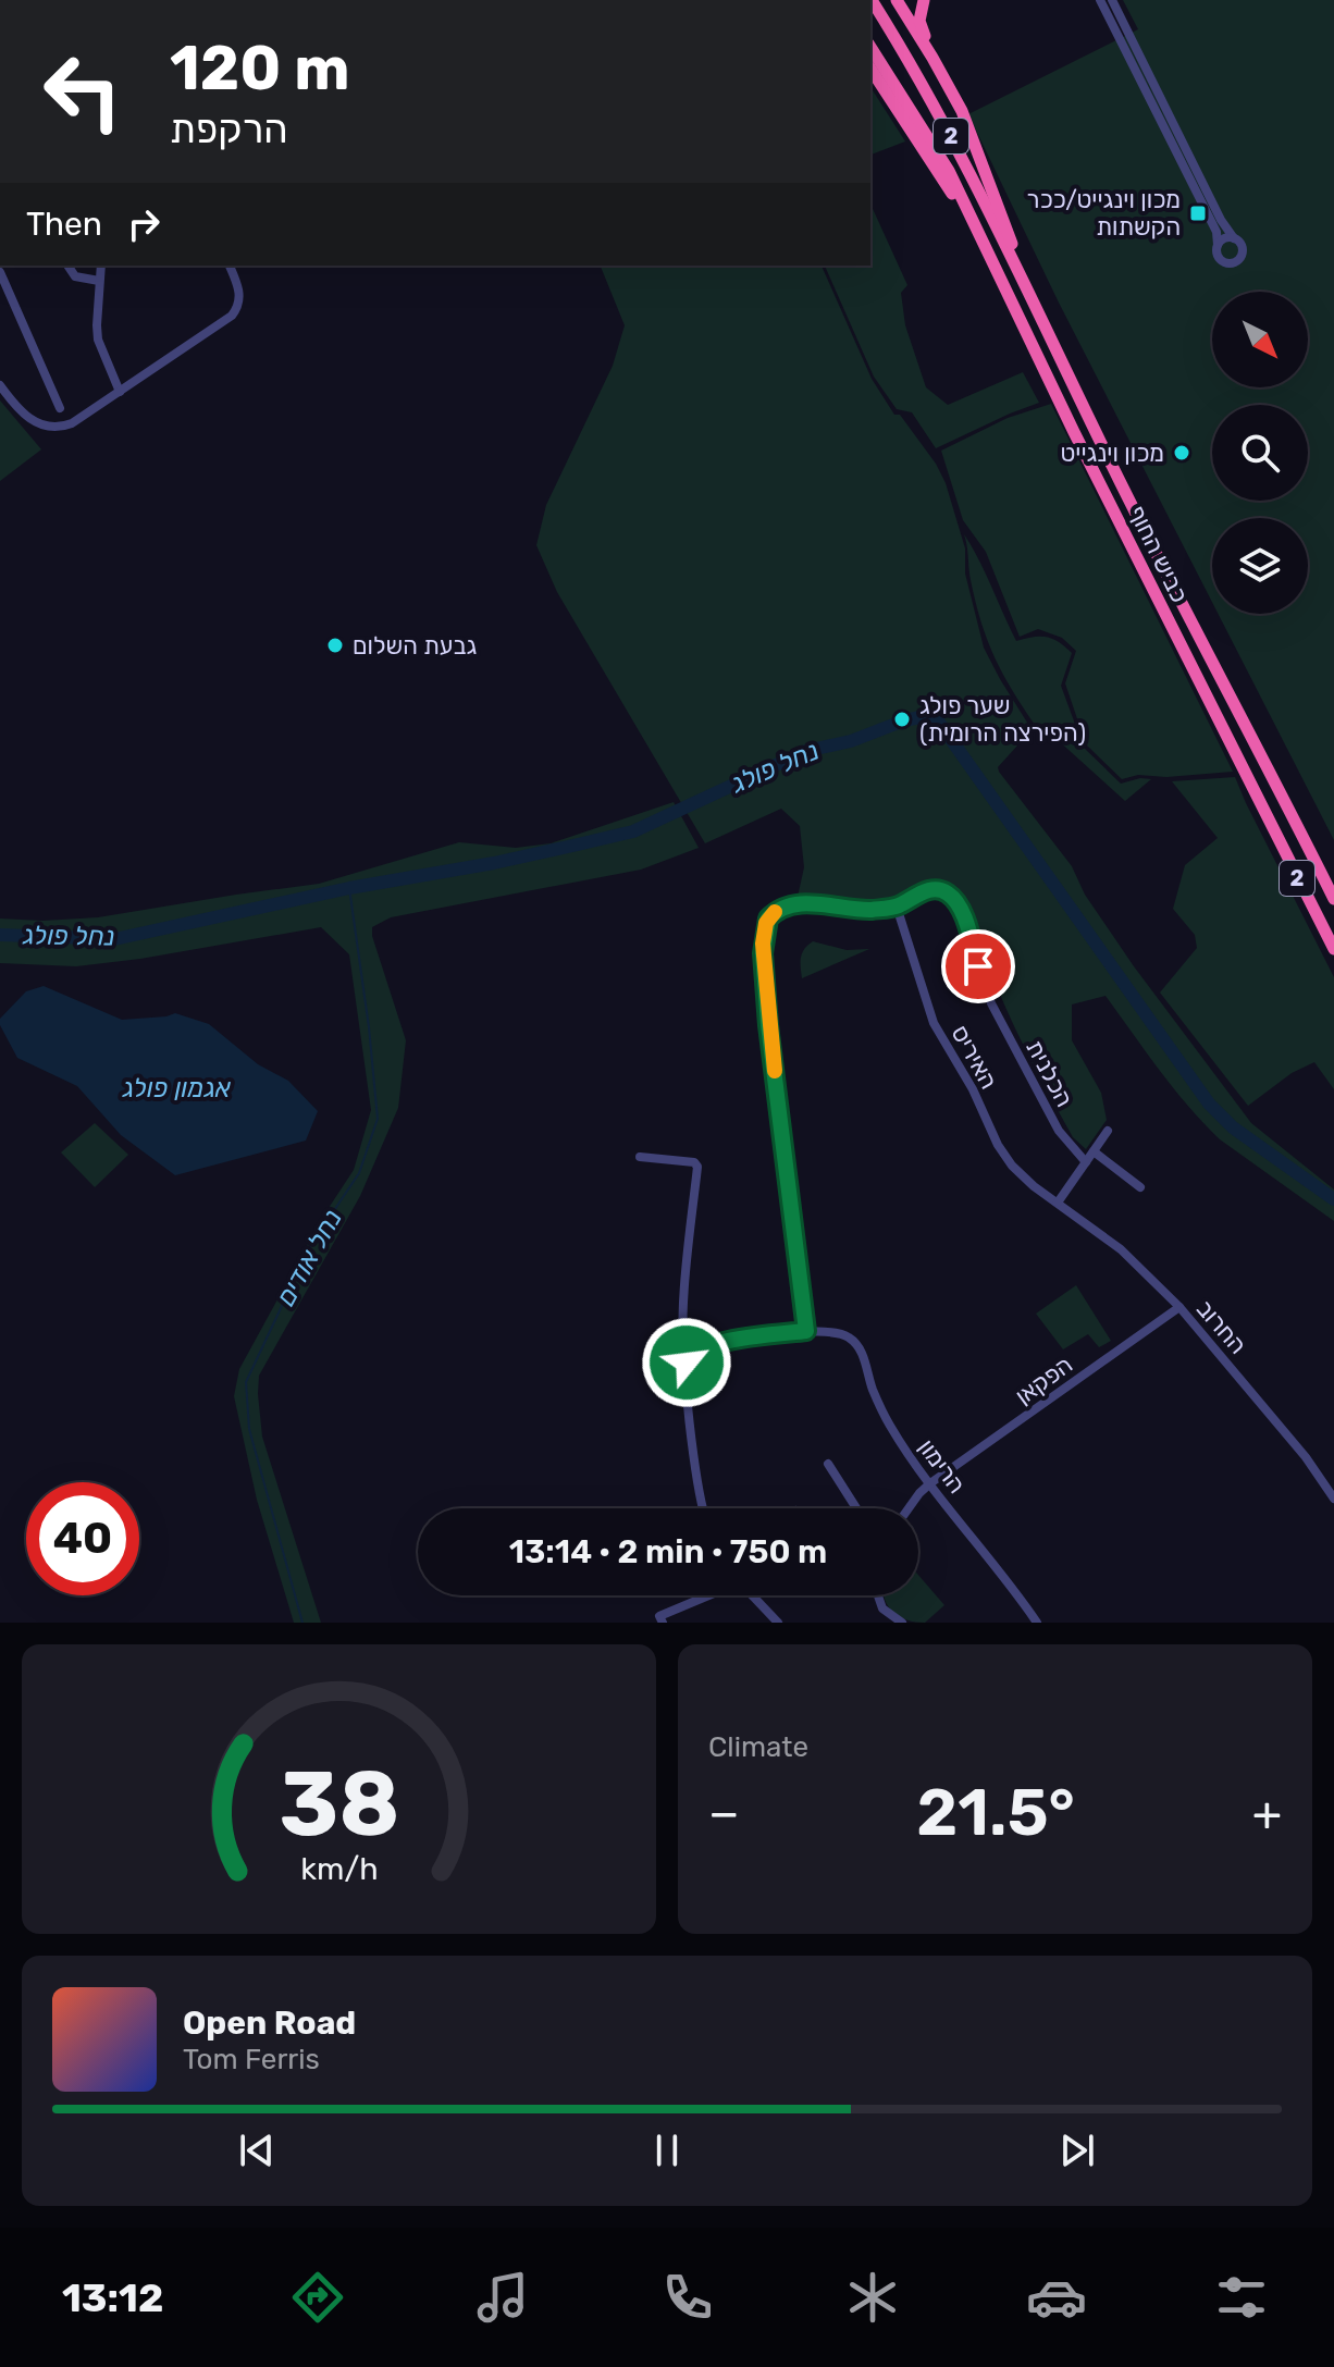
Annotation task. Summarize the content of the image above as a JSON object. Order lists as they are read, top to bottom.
{
  "streets": {
    "highway": ["2", "כביש החוף"],
    "street": [
      "האיריס",
      "הכלנית",
      "החרוב",
      "הפקאן",
      "הרימון"
    ]
  },
  "crossings": [
    ["האיריס", "הכלנית"],
    ["האיריס", "החרוב"],
    ["הכלנית", "הרימון"],
    ["החרוב", "הפקאן"],
    ["הפקאן", "הרימון"]
  ],
  "water": ["נחל פולג", "אגמון פולג", "נחל אודים"],
  "places": {
    "transit": ["מכון וינגייט/ככר הקשתות"],
    "other": ["מכון וינגייט", "גבעת השלום", "שער פולג (הפירצה הרומית)"]
  },
  "north": "bottom right",
  "page": {
    "turn": ["120 m", "הרקפת"],
    "then": "Then",
    "limit": "40",
    "trip": "13:14 · 2 min · 750 m",
    "tile": "Climate",
    "heat": ["−", "21.5°", "+"],
    "song": ["Open Road", "Tom Ferris"],
    "tabs": "13:12",
    "gauge": ["38", "km/h"]
  }
}
